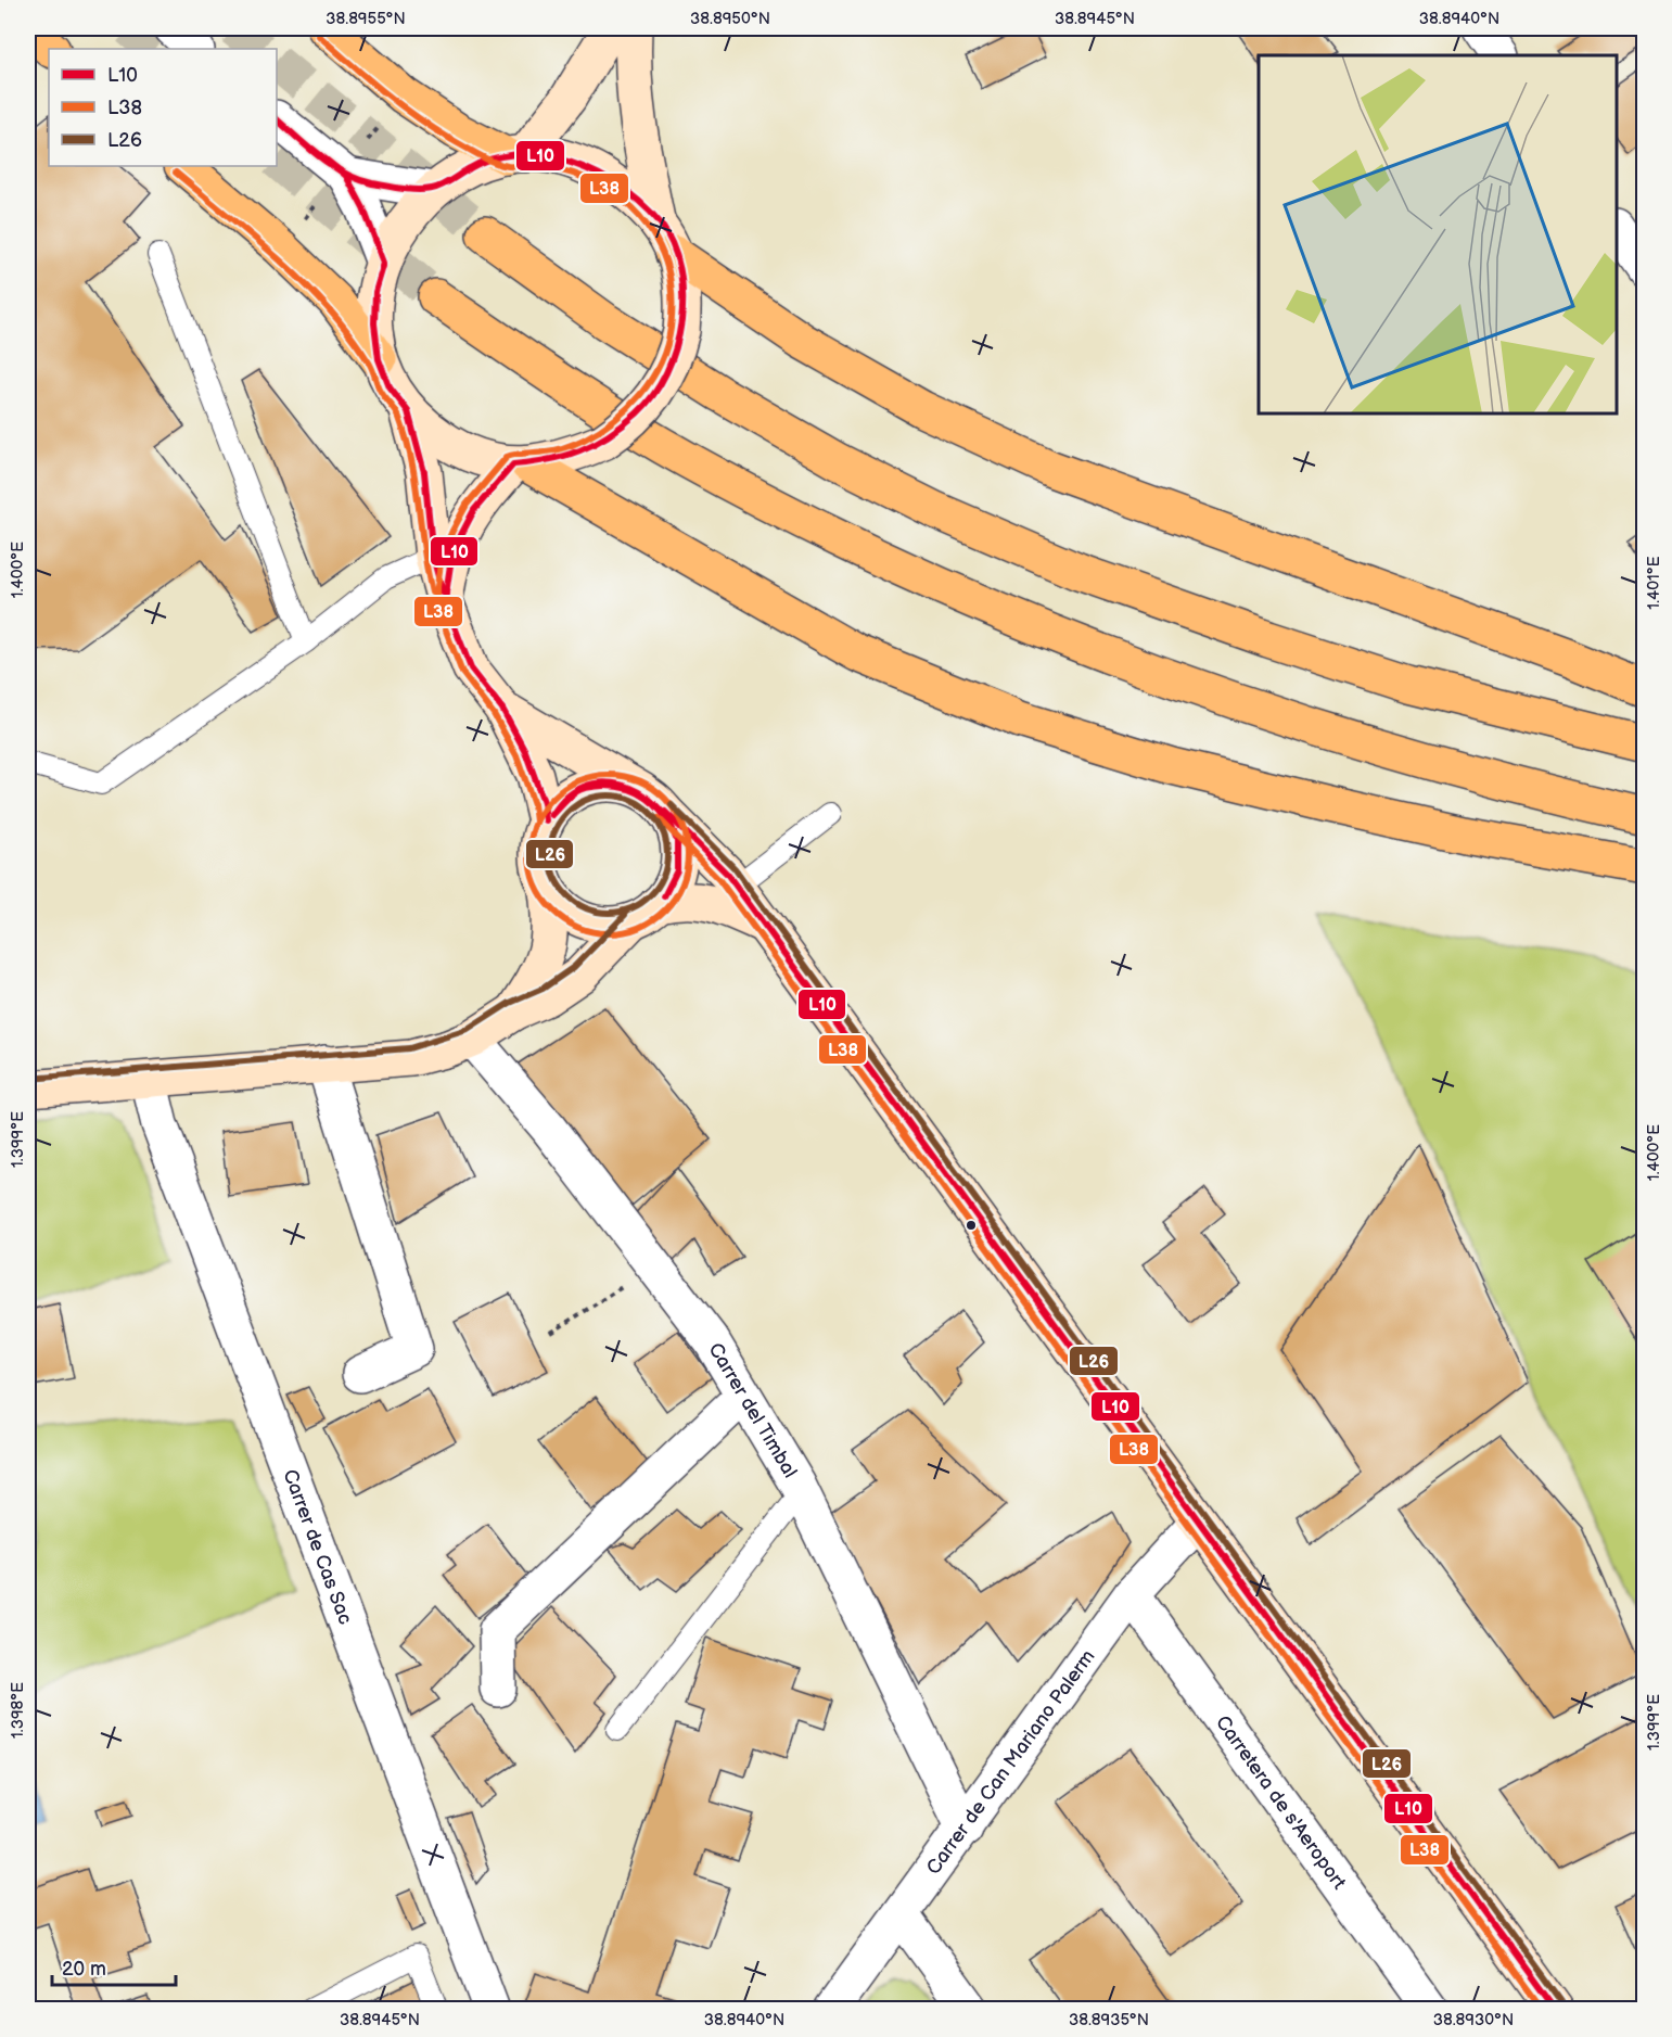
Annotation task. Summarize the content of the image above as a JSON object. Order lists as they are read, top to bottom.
{
  "streets": {
    "street": [
      "Carrer del Timbal",
      "Carrer de Cas Sac",
      "Carrer de Can Mariano Palerm",
      "Carretera de s'Aeroport"
    ]
  },
  "crossings": [
    ["Carrer del Timbal", "Carrer de Can Mariano Palerm"],
    ["Carrer de Can Mariano Palerm", "Carretera de s'Aeroport"]
  ],
  "lines": ["transit line L38", "transit line L10", "transit line L26"],
  "legend": ["L10", "L38", "L26"],
  "scale_bar": "20 m",
  "coordinates": [
    "38.8955°N",
    "38.8950°N",
    "38.8945°N",
    "38.8940°N",
    "1.400°E",
    "1.401°E",
    "1.399°E",
    "1.398°E",
    "38.8935°N",
    "38.8930°N"
  ]
}
